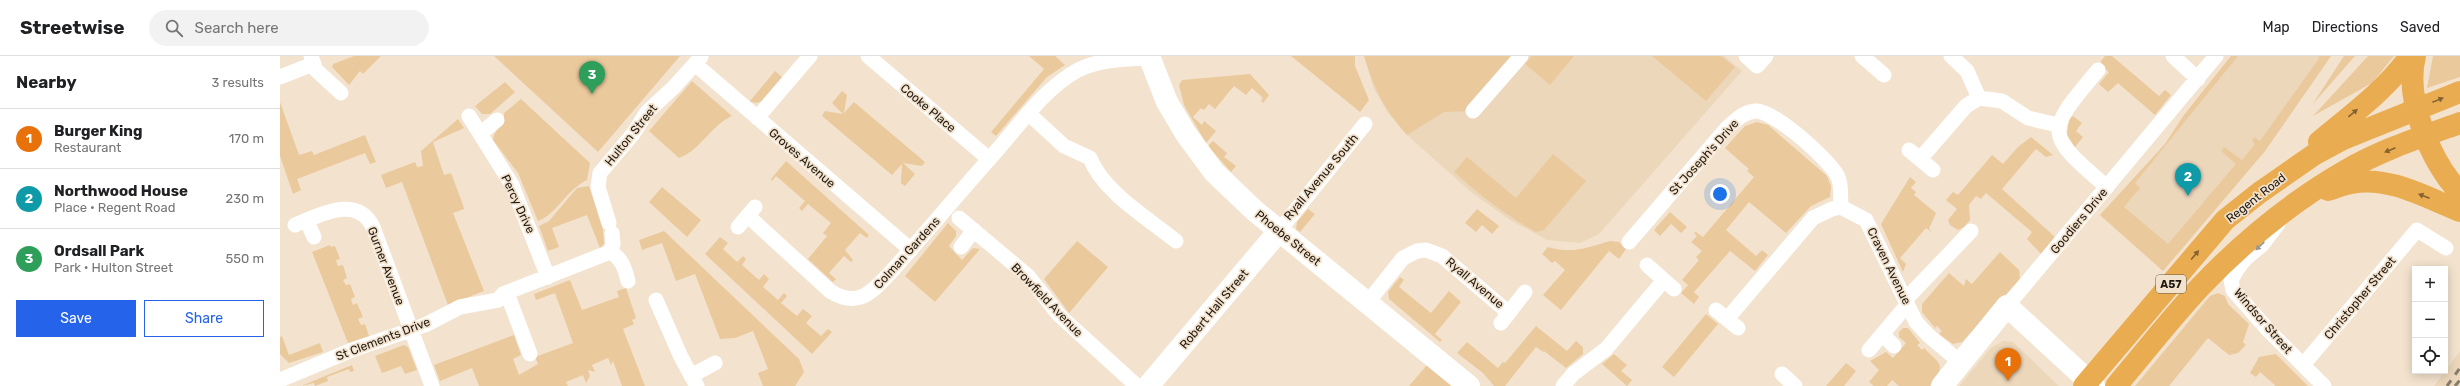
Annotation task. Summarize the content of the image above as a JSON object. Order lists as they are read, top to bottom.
{
  "streets": {
    "highway": ["Regent Road", "A57"],
    "street": [
      "Cooke Place",
      "Hulton Street",
      "St Joseph's Drive",
      "Groves Avenue",
      "Ryall Avenue South",
      "Percy Drive",
      "Goodiers Drive",
      "Phoebe Street",
      "Colman Gardens",
      "Gurner Avenue",
      "Craven Avenue",
      "Ryall Avenue",
      "Christopher Street",
      "Browfield Avenue",
      "Robert Hall Street",
      "Windsor Street",
      "St Clements Drive"
    ]
  },
  "crossings": [
    ["Cooke Place", "Colman Gardens"],
    ["Hulton Street", "Groves Avenue"],
    ["Hulton Street", "St Clements Drive"],
    ["St Joseph's Drive", "Craven Avenue"],
    ["Groves Avenue", "Colman Gardens"],
    ["Ryall Avenue South", "Phoebe Street"],
    ["Ryall Avenue South", "Robert Hall Street"],
    ["Regent Road", "A57"],
    ["Percy Drive", "St Clements Drive"],
    ["Goodiers Drive", "Craven Avenue"],
    ["Phoebe Street", "Colman Gardens"],
    ["Phoebe Street", "Ryall Avenue"],
    ["Phoebe Street", "Robert Hall Street"],
    ["Gurner Avenue", "St Clements Drive"],
    ["A57", "Windsor Street"],
    ["Christopher Street", "Windsor Street"]
  ],
  "page": {
    "header": "Streetwise",
    "search": "Search here",
    "nav": ["Map", "Directions", "Saved"],
    "heading": ["Nearby", "3 results"],
    "pins": ["3", "2", "1"],
    "list": [
      {
        "mark": "1",
        "name": "Burger King",
        "note": "Restaurant",
        "value": "170 m"
      },
      {
        "mark": "2",
        "name": "Northwood House",
        "note": "Place · Regent Road",
        "value": "230 m"
      },
      {
        "mark": "3",
        "name": "Ordsall Park",
        "note": "Park · Hulton Street",
        "value": "550 m"
      }
    ],
    "map_buttons": ["+", "−"],
    "buttons": ["Save", "Share"]
  }
}
